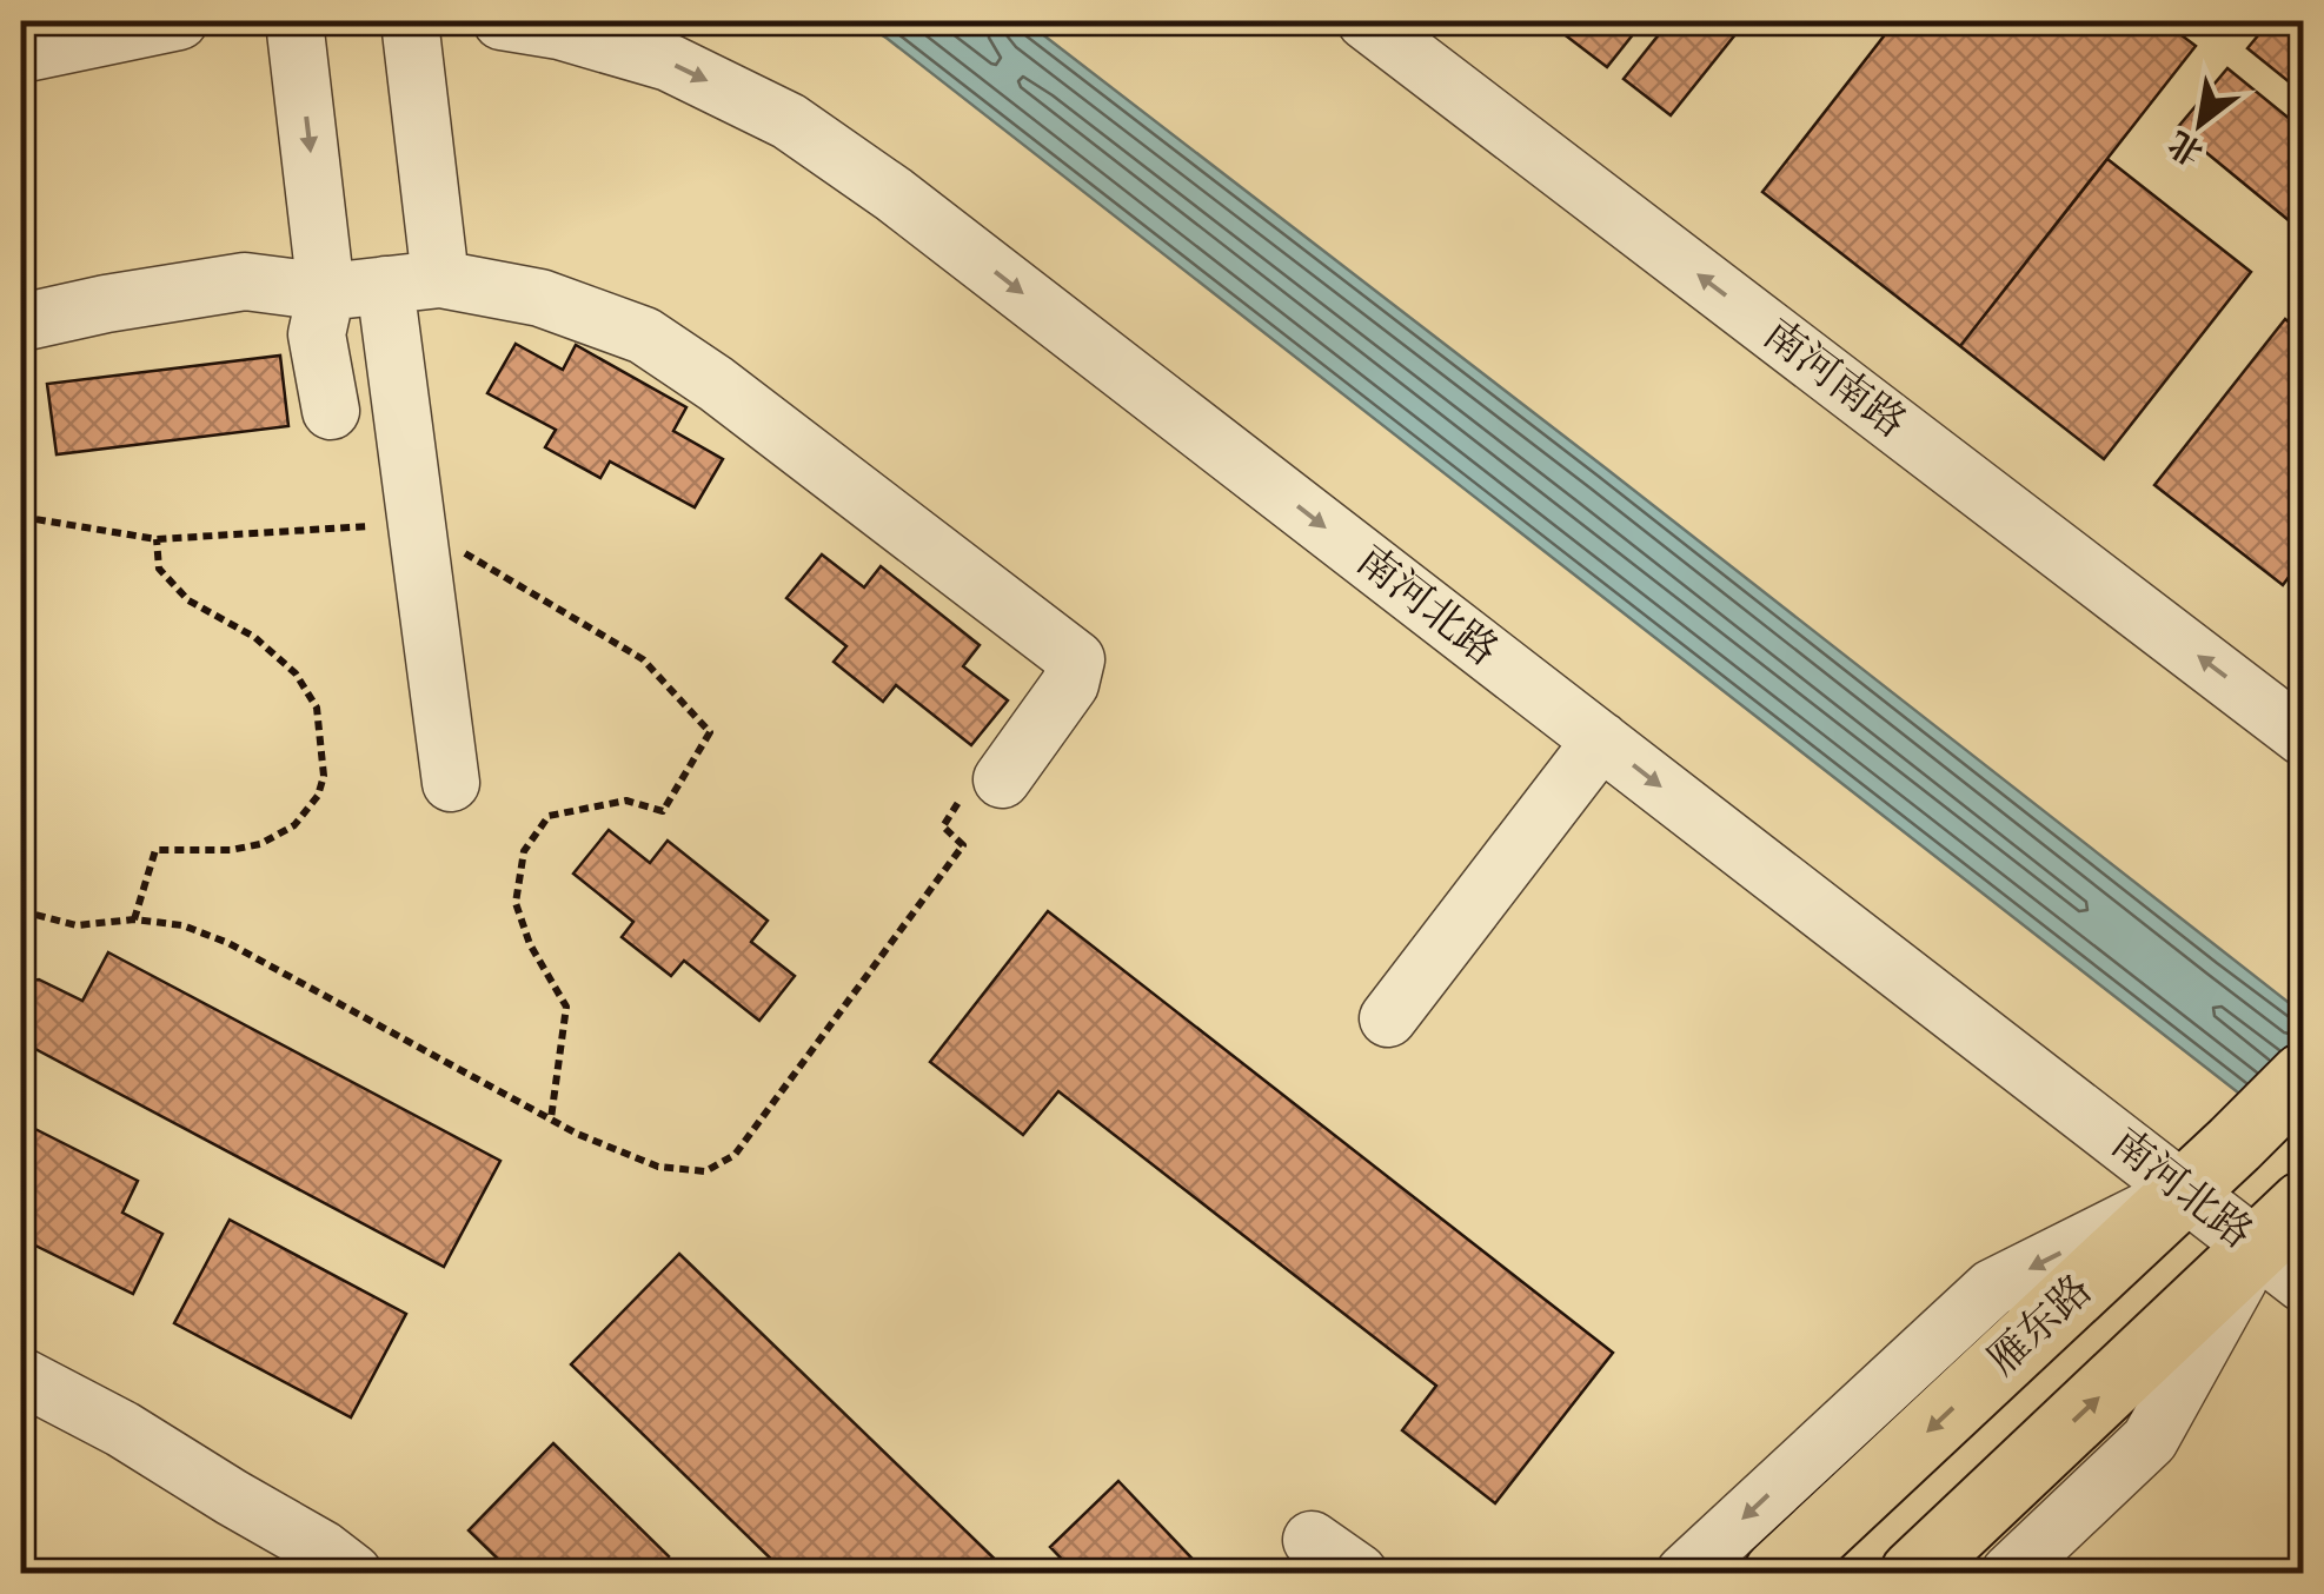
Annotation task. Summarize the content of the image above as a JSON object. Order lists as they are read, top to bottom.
{
  "streets": {
    "main road": ["雁东路"],
    "street": ["南河南路", "南河北路"]
  },
  "crossings": [
    ["南河北路", "雁东路"]
  ],
  "one_way": ["南河南路", "南河北路"],
  "north": "bottom left"
}
